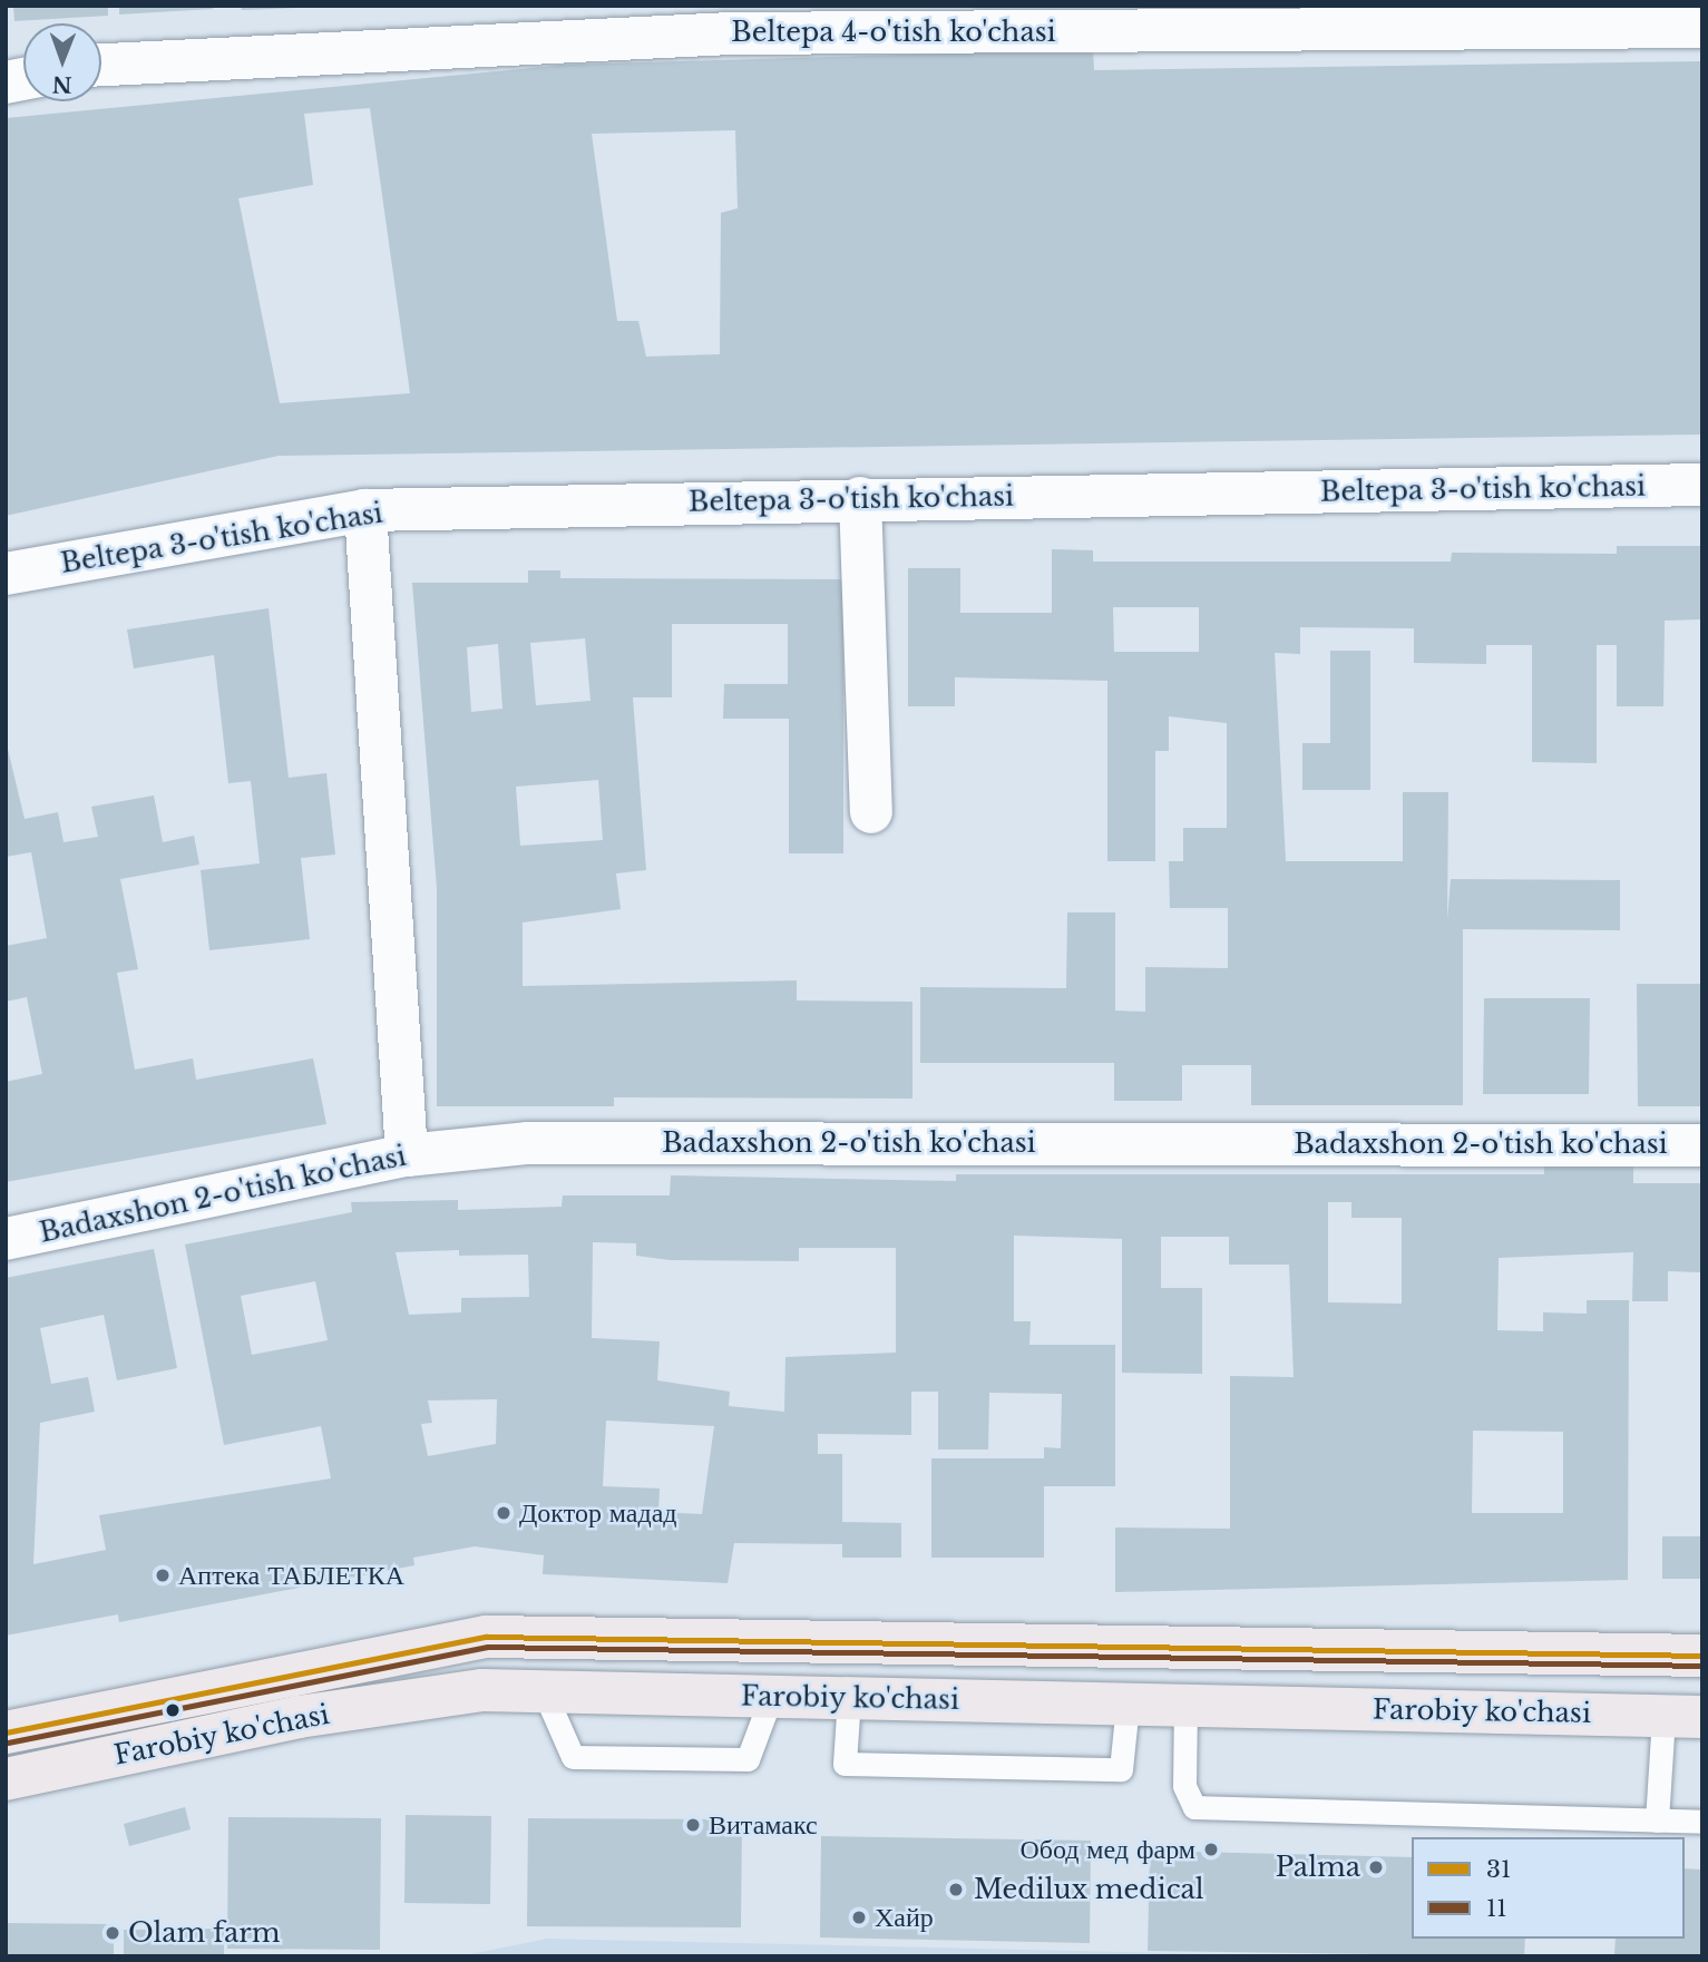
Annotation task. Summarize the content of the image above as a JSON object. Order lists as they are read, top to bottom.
{
  "streets": {
    "main road": ["Farobiy ko'chasi"],
    "street": ["Beltepa 4-o'tish ko'chasi", "Beltepa 3-o'tish ko'chasi", "Badaxshon 2-o'tish ko'chasi"]
  },
  "places": [
    "Доктор мадад",
    "Аптека ТАБЛЕТКА",
    "Витамакс",
    "Обод мед фарм",
    "Palma",
    "Medilux medical",
    "Хайр",
    "Olam farm"
  ],
  "lines": ["transit line 31", "transit line 11"],
  "legend": ["31", "11"],
  "north": "bottom"
}
